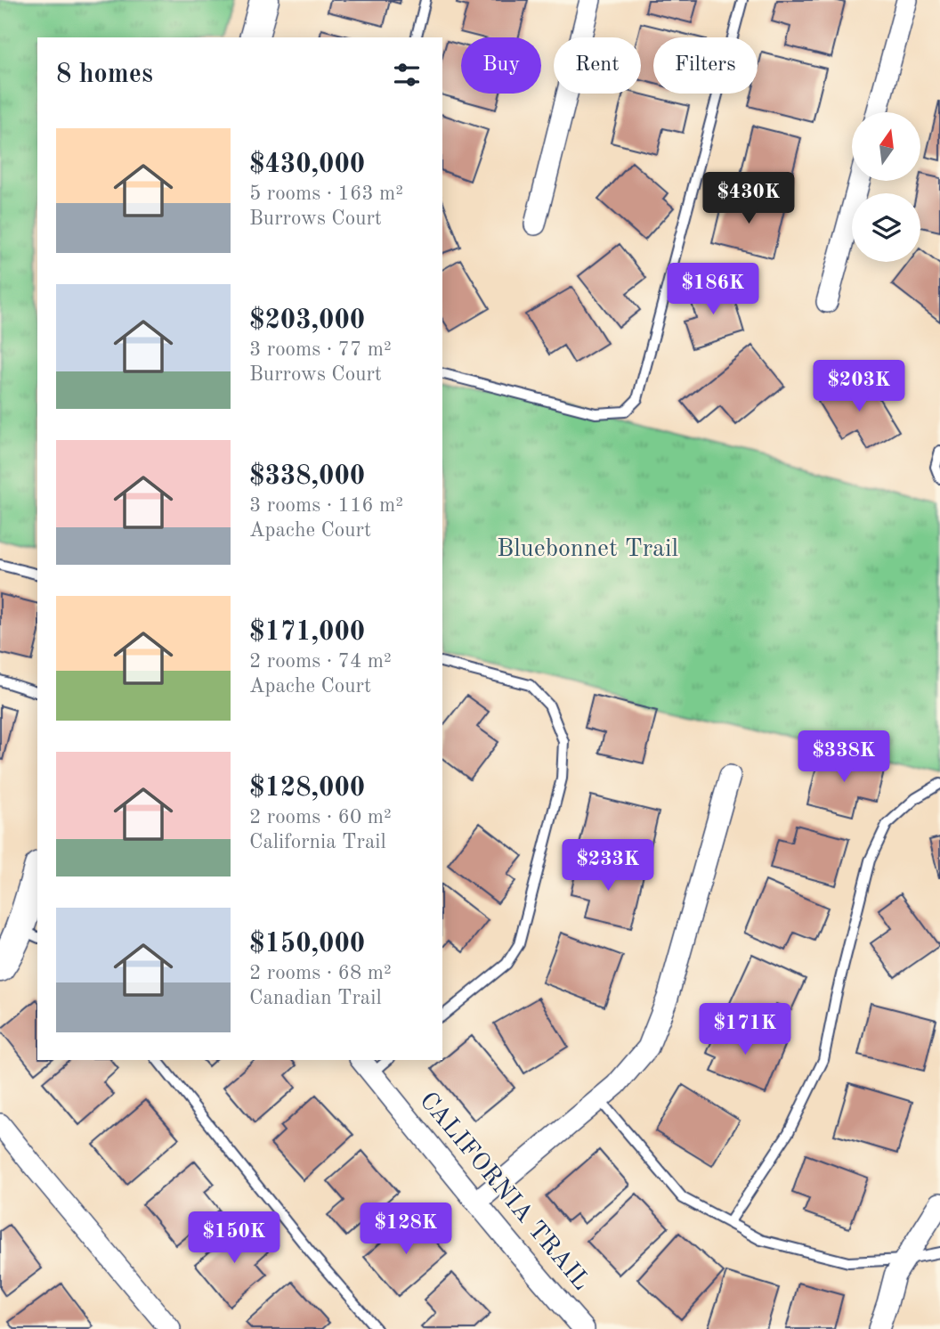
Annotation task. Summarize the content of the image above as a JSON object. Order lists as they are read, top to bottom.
{
  "streets": {
    "street": ["CALIFORNIA TRAIL"]
  },
  "parks": ["Bluebonnet Trail"],
  "north": "top",
  "page": {
    "chip": ["Buy", "Rent", "Filters"],
    "heading": "8 homes",
    "list": [
      {
        "name": "$430,000",
        "note": "5 rooms · 163 m² · Burrows Court"
      },
      {
        "name": "$203,000",
        "note": "3 rooms · 77 m² · Burrows Court"
      },
      {
        "name": "$338,000",
        "note": "3 rooms · 116 m² · Apache Court"
      },
      {
        "name": "$171,000",
        "note": "2 rooms · 74 m² · Apache Court"
      },
      {
        "name": "$128,000",
        "note": "2 rooms · 60 m² · California Trail"
      },
      {
        "name": "$150,000",
        "note": "2 rooms · 68 m² · Canadian Trail"
      }
    ],
    "price": [
      "$430K",
      "$186K",
      "$203K",
      "$338K",
      "$233K",
      "$171K",
      "$128K",
      "$150K"
    ]
  }
}
